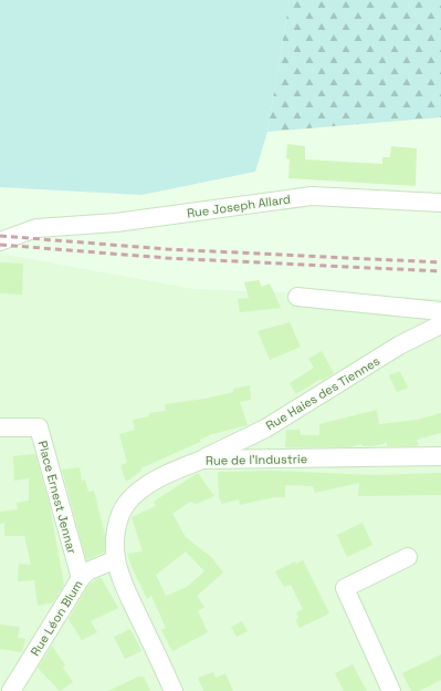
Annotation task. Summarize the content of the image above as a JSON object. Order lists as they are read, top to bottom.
{
  "streets": {
    "street": [
      "Rue Joseph Allard",
      "Rue Haies des Tiennes",
      "Rue de l'Industrie",
      "Place Ernest Jennar",
      "Rue Léon Blum"
    ]
  },
  "crossings": [
    ["Rue Haies des Tiennes", "Rue de l'Industrie"],
    ["Rue de l'Industrie", "Rue Léon Blum"],
    ["Place Ernest Jennar", "Rue Léon Blum"]
  ]
}
